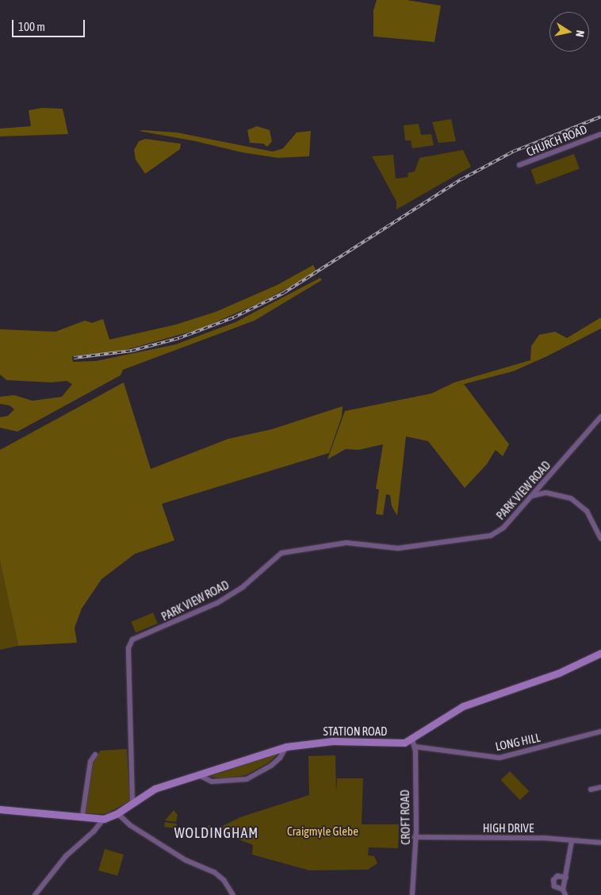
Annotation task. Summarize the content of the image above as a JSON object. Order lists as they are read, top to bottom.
{
  "streets": {
    "street": [
      "CHURCH ROAD",
      "PARK VIEW ROAD",
      "STATION ROAD",
      "LONG HILL",
      "CROFT ROAD",
      "HIGH DRIVE"
    ]
  },
  "crossings": [
    ["PARK VIEW ROAD", "STATION ROAD"],
    ["STATION ROAD", "LONG HILL"],
    ["STATION ROAD", "CROFT ROAD"],
    ["LONG HILL", "CROFT ROAD"],
    ["CROFT ROAD", "HIGH DRIVE"]
  ],
  "districts": ["WOLDINGHAM"],
  "parks": ["Craigmyle Glebe"],
  "scale_bar": "100 m",
  "north": "right"
}
